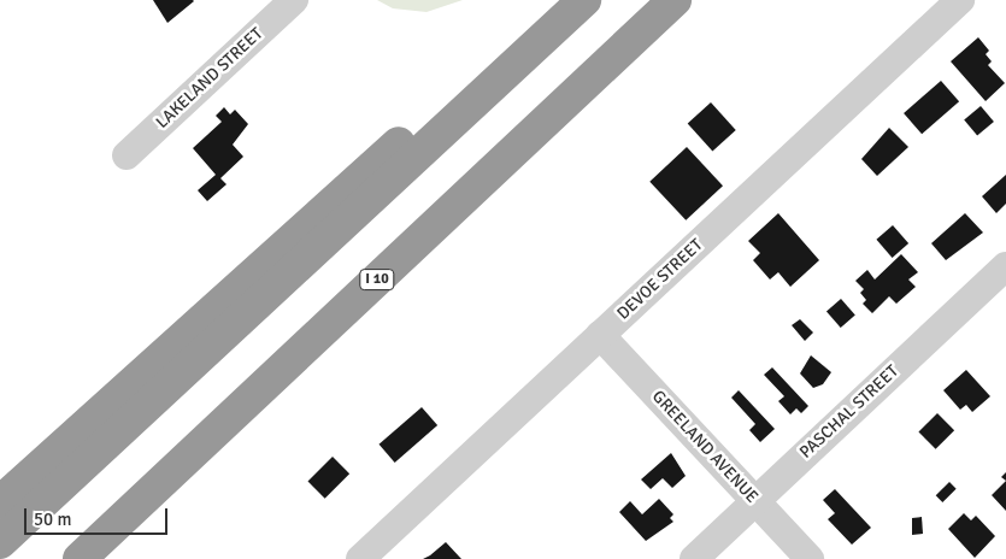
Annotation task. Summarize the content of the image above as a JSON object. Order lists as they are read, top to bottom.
{
  "streets": {
    "highway": ["I 10"],
    "street": [
      "LAKELAND STREET",
      "DEVOE STREET",
      "PASCHAL STREET",
      "GREELAND AVENUE"
    ]
  },
  "crossings": [
    ["DEVOE STREET", "GREELAND AVENUE"],
    ["PASCHAL STREET", "GREELAND AVENUE"]
  ],
  "scale_bar": "50 m"
}
